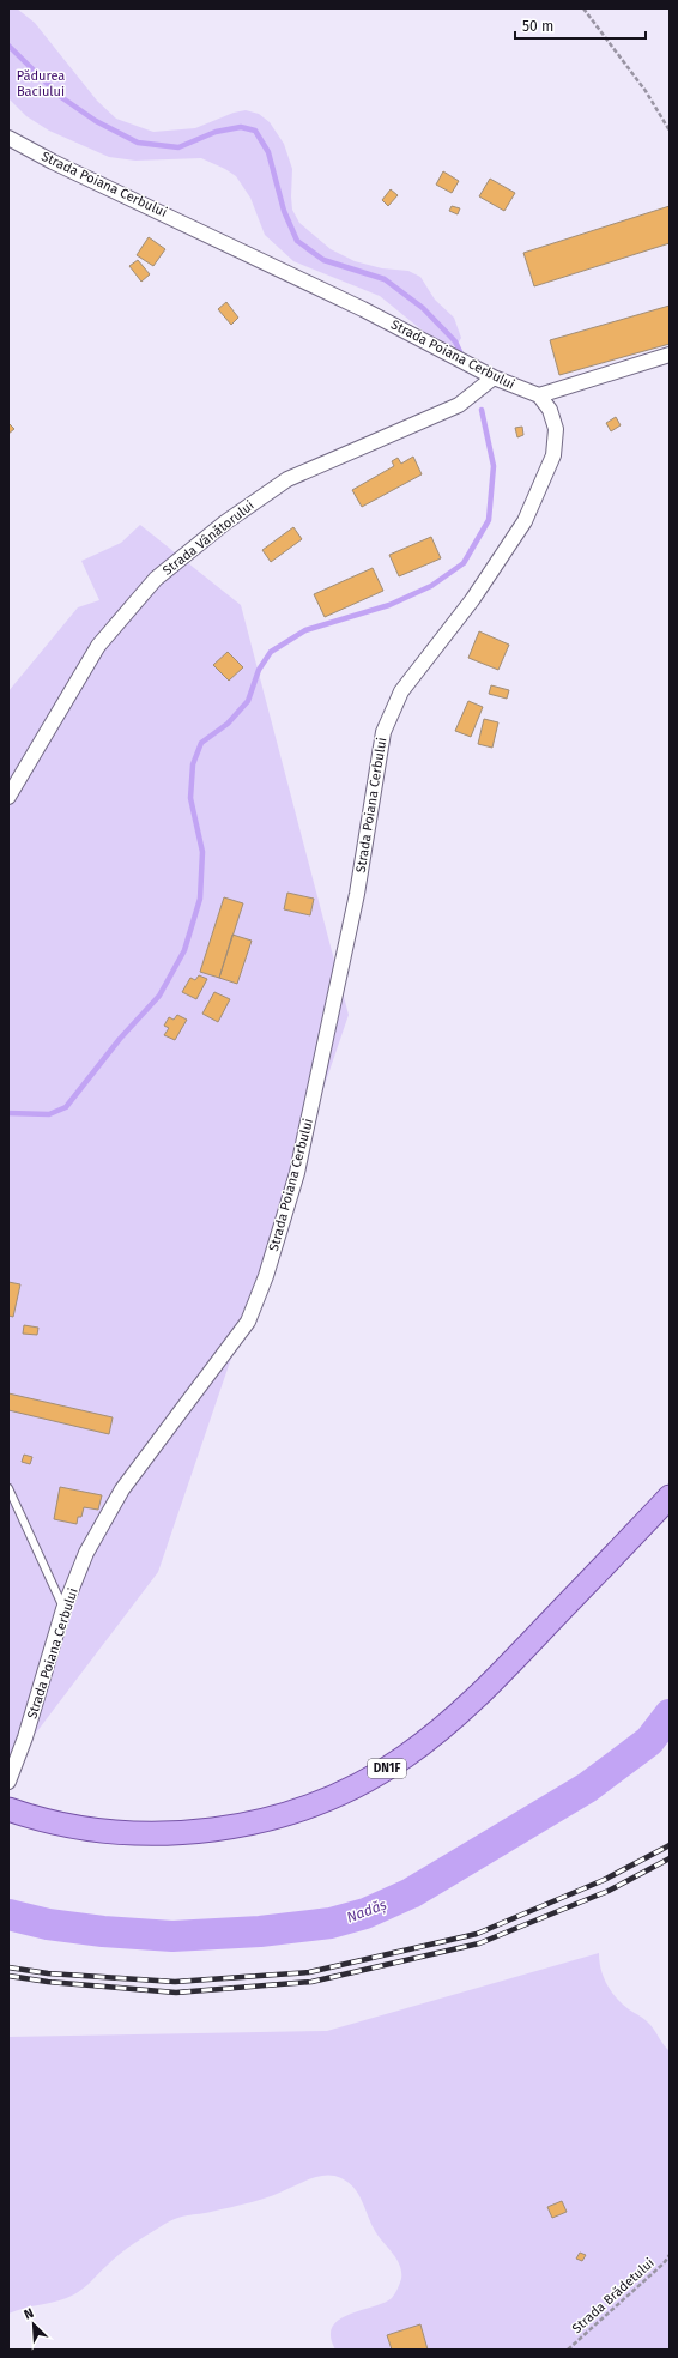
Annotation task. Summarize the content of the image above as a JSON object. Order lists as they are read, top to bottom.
{
  "streets": {
    "main road": ["DN1F"],
    "street": ["Strada Poiana Cerbului", "Strada Vânătorului"],
    "path": ["Strada Brădetului"]
  },
  "crossings": [
    ["Strada Poiana Cerbului", "Strada Vânătorului"]
  ],
  "water": ["Nadăș"],
  "parks": ["Pădurea Baciului"],
  "scale_bar": "50 m",
  "north": "top left"
}
